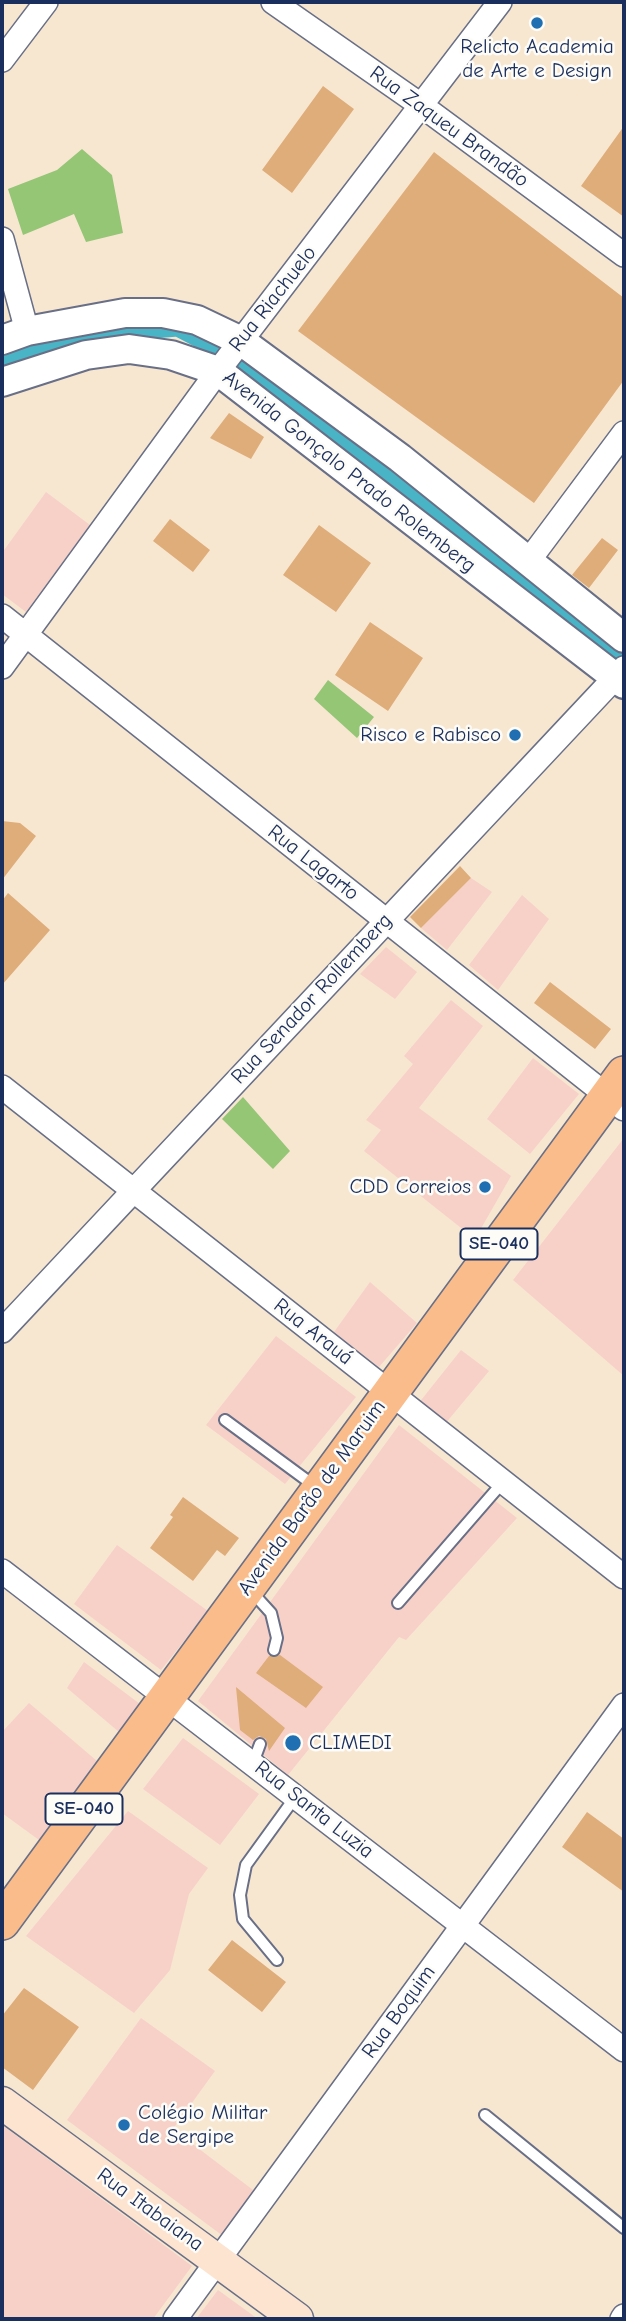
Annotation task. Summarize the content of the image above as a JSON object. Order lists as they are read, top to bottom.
{
  "streets": {
    "main road": ["SE-040", "Avenida Barão de Maruim", "Rua Itabaiana"],
    "street": [
      "Rua Zaqueu Brandão",
      "Rua Riachuelo",
      "Avenida Gonçalo Prado Rolemberg",
      "Rua Lagarto",
      "Rua Senador Rollemberg",
      "Rua Arauá",
      "Rua Santa Luzia",
      "Rua Boquim"
    ]
  },
  "crossings": [
    ["Rua Zaqueu Brandão", "Rua Riachuelo"],
    ["Rua Riachuelo", "Avenida Gonçalo Prado Rolemberg"],
    ["Rua Riachuelo", "Rua Lagarto"],
    ["Avenida Gonçalo Prado Rolemberg", "Rua Senador Rollemberg"],
    ["Rua Lagarto", "Rua Senador Rollemberg"],
    ["Rua Lagarto", "Avenida Barão de Maruim"],
    ["Rua Senador Rollemberg", "Rua Arauá"],
    ["Rua Arauá", "Avenida Barão de Maruim"],
    ["Avenida Barão de Maruim", "Rua Santa Luzia"],
    ["Rua Santa Luzia", "Rua Boquim"],
    ["Rua Boquim", "Rua Itabaiana"]
  ],
  "places": [
    "Relicto Academia de Arte e Design",
    "Risco e Rabisco",
    "CDD Correios",
    "CLIMEDI",
    "Colégio Militar de Sergipe"
  ]
}
